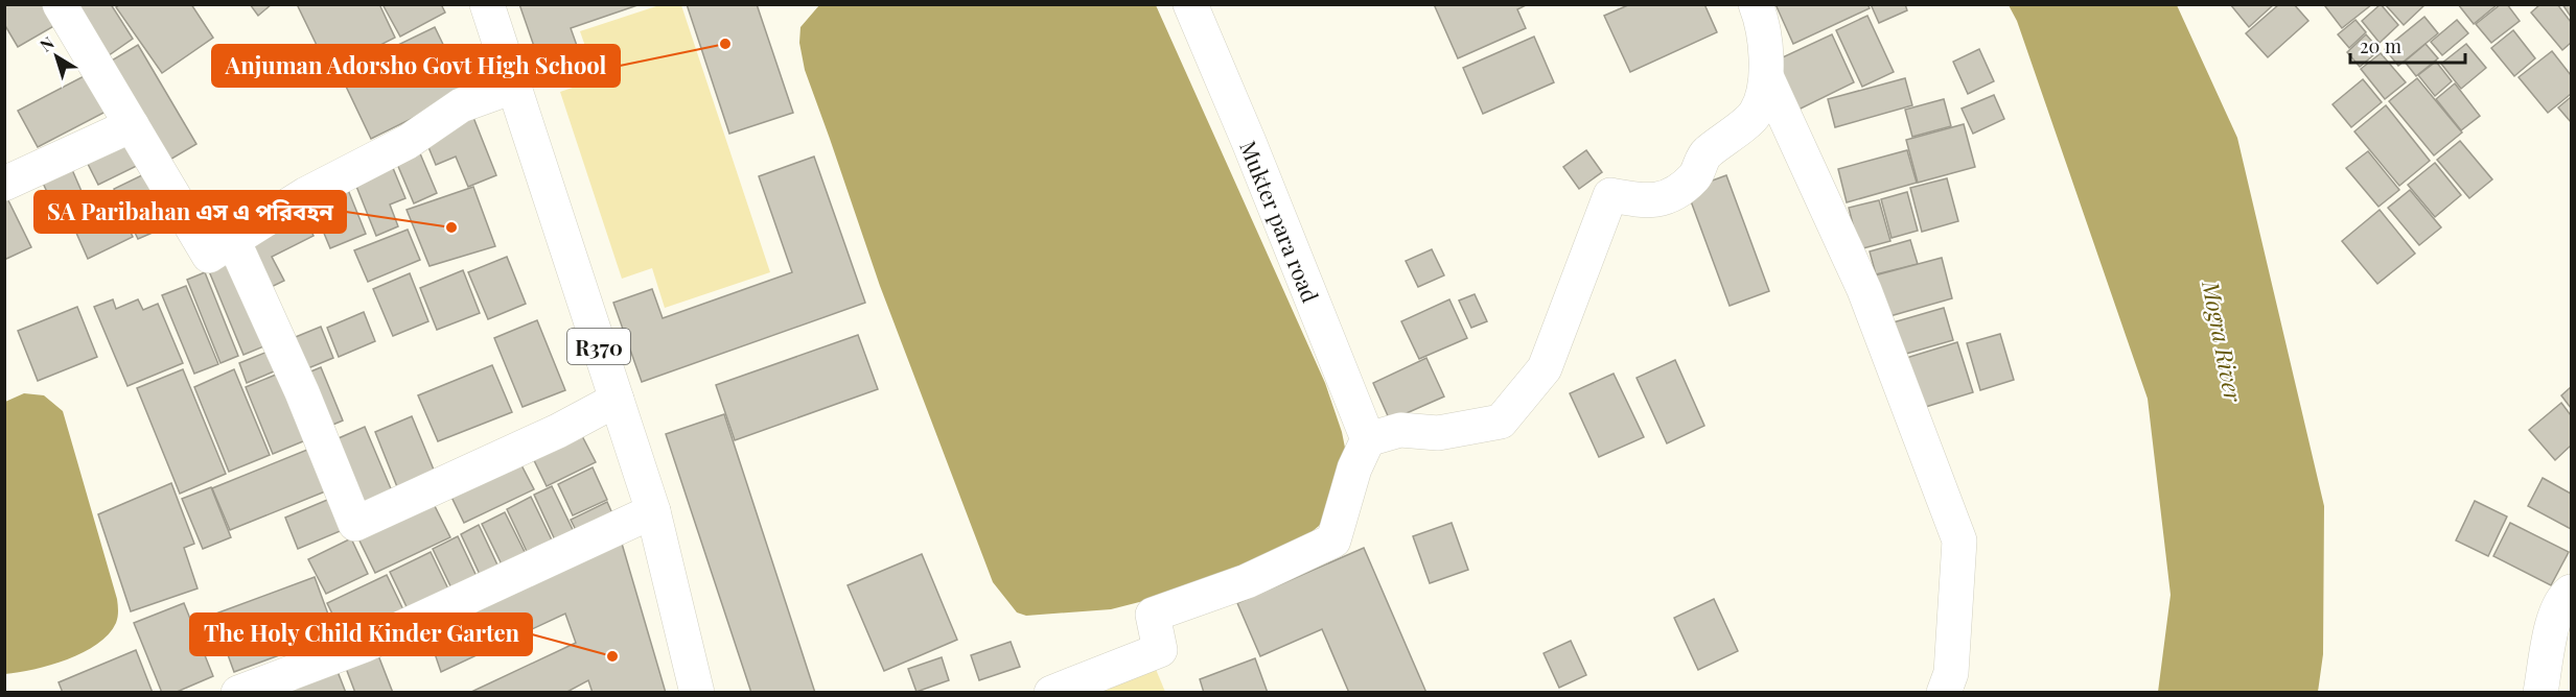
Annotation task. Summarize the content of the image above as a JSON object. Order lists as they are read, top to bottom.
{
  "streets": {
    "street": ["Mukter para road", "R370"]
  },
  "water": ["Mogra River"],
  "places": ["Anjuman Adorsho Govt High School", "SA Paribahan এস এ পরিবহন", "The Holy Child Kinder Garten"],
  "scale_bar": "20 m",
  "north": "top left"
}
